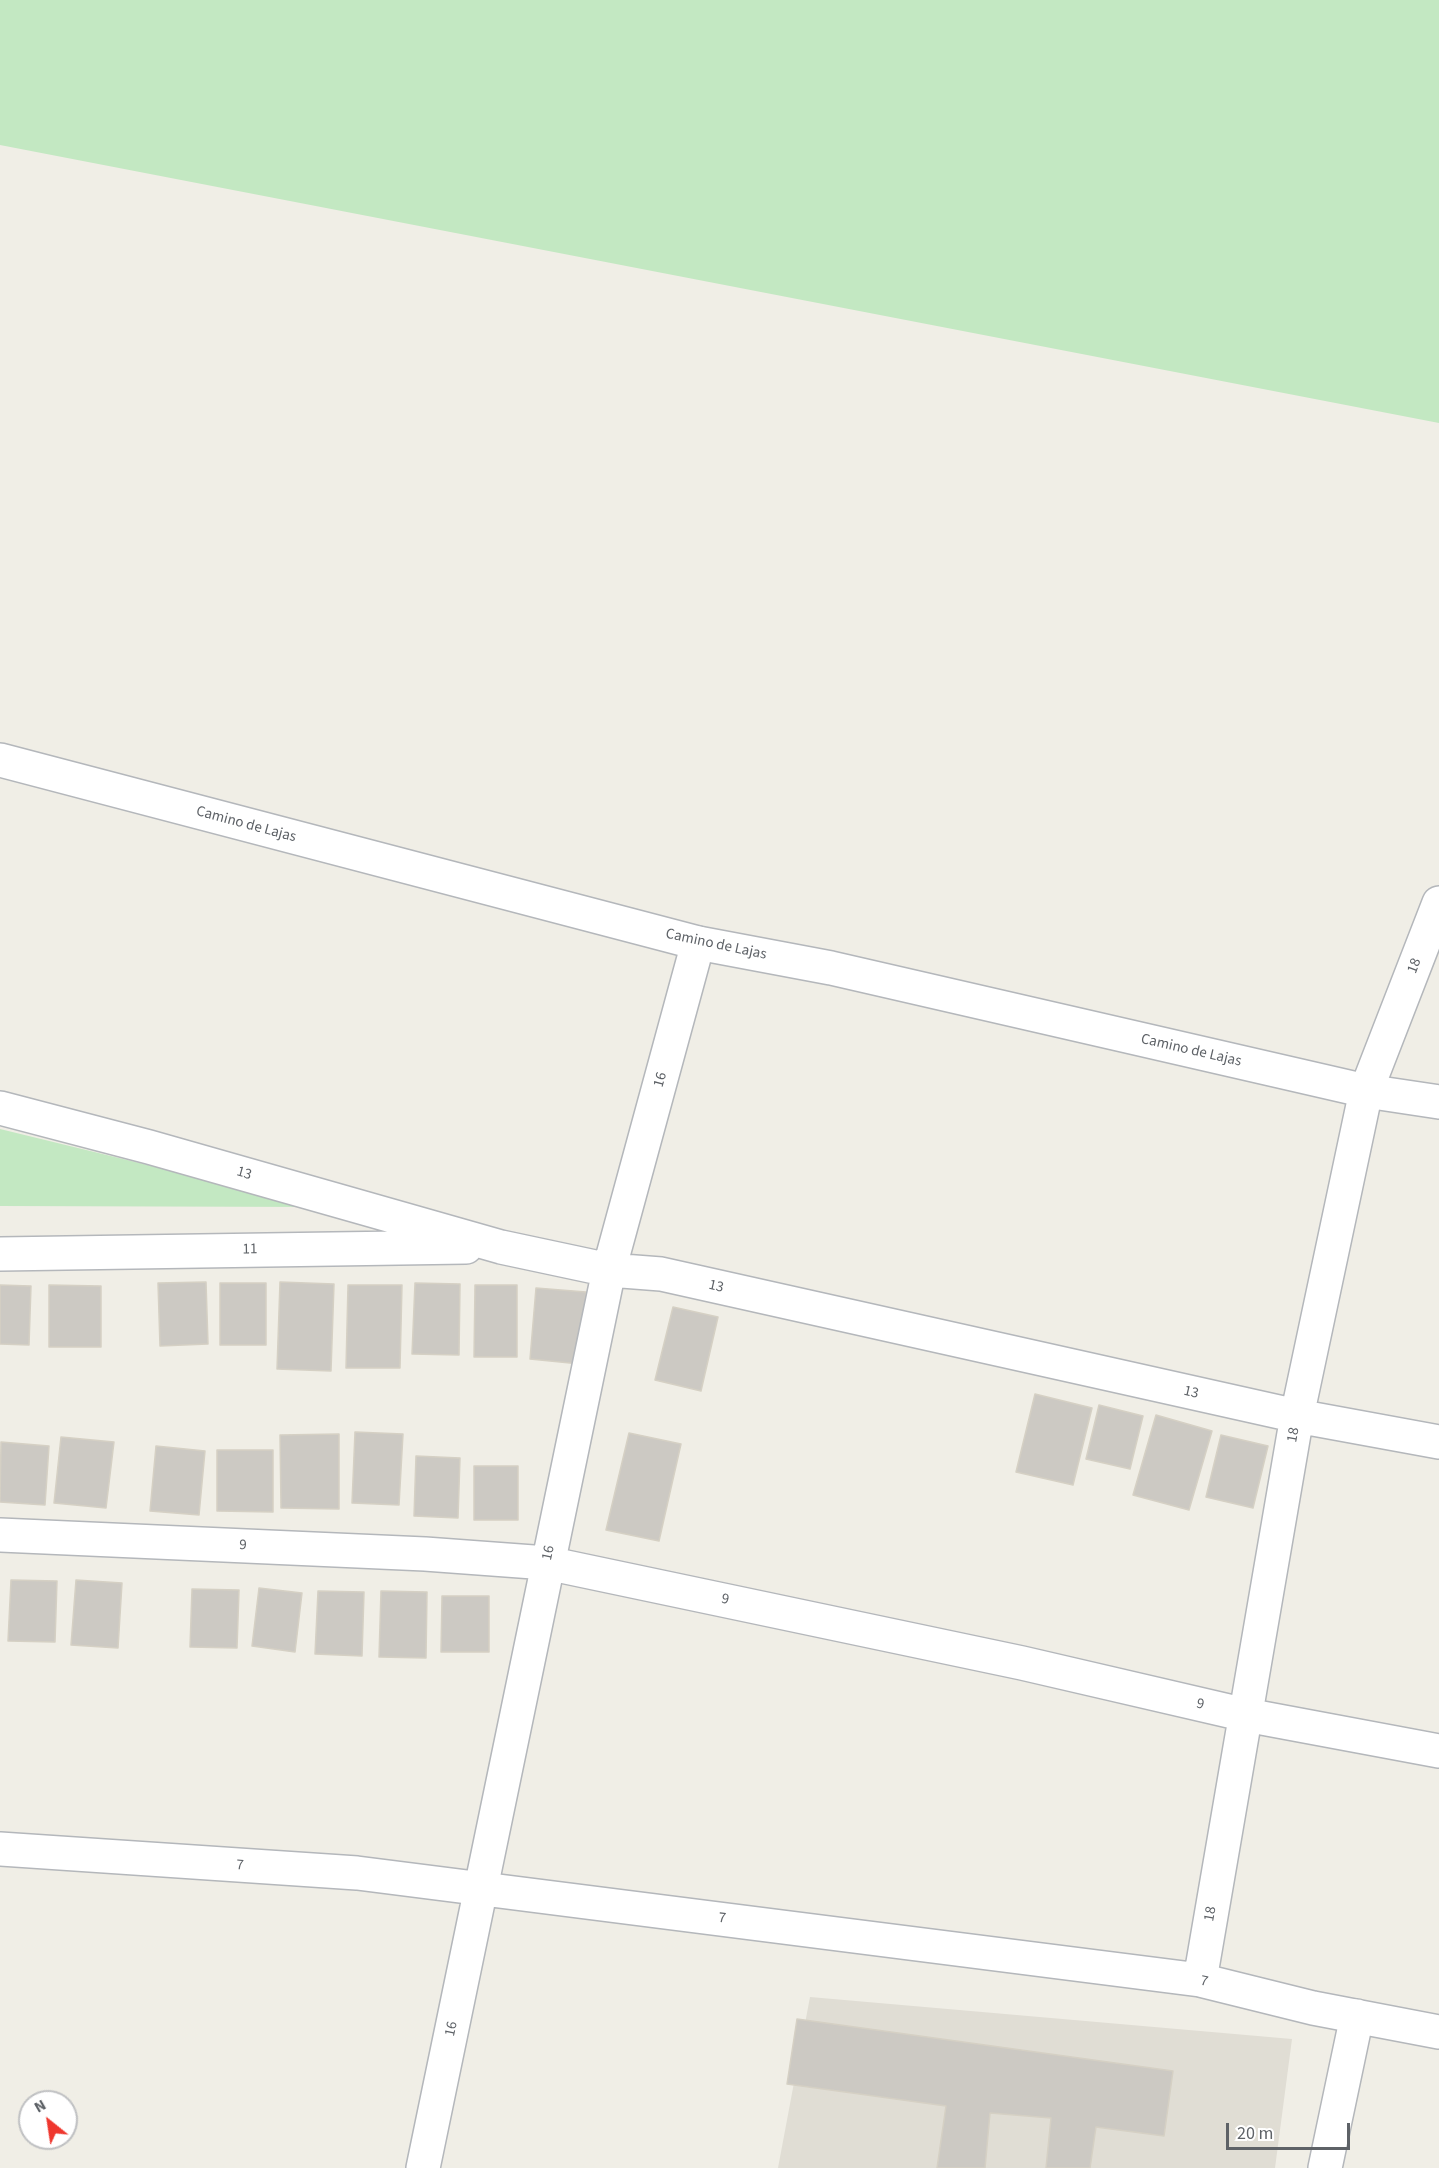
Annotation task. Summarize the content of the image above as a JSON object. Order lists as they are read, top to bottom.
{
  "streets": {
    "street": [
      "Camino de Lajas",
      "18",
      "16",
      "13",
      "11",
      "9",
      "7"
    ]
  },
  "crossings": [
    ["Camino de Lajas", "18"],
    ["Camino de Lajas", "16"],
    ["18", "13"],
    ["18", "9"],
    ["18", "7"],
    ["16", "13"],
    ["16", "9"],
    ["16", "7"],
    ["13", "11"]
  ],
  "scale_bar": "20 m",
  "north": "top left"
}
